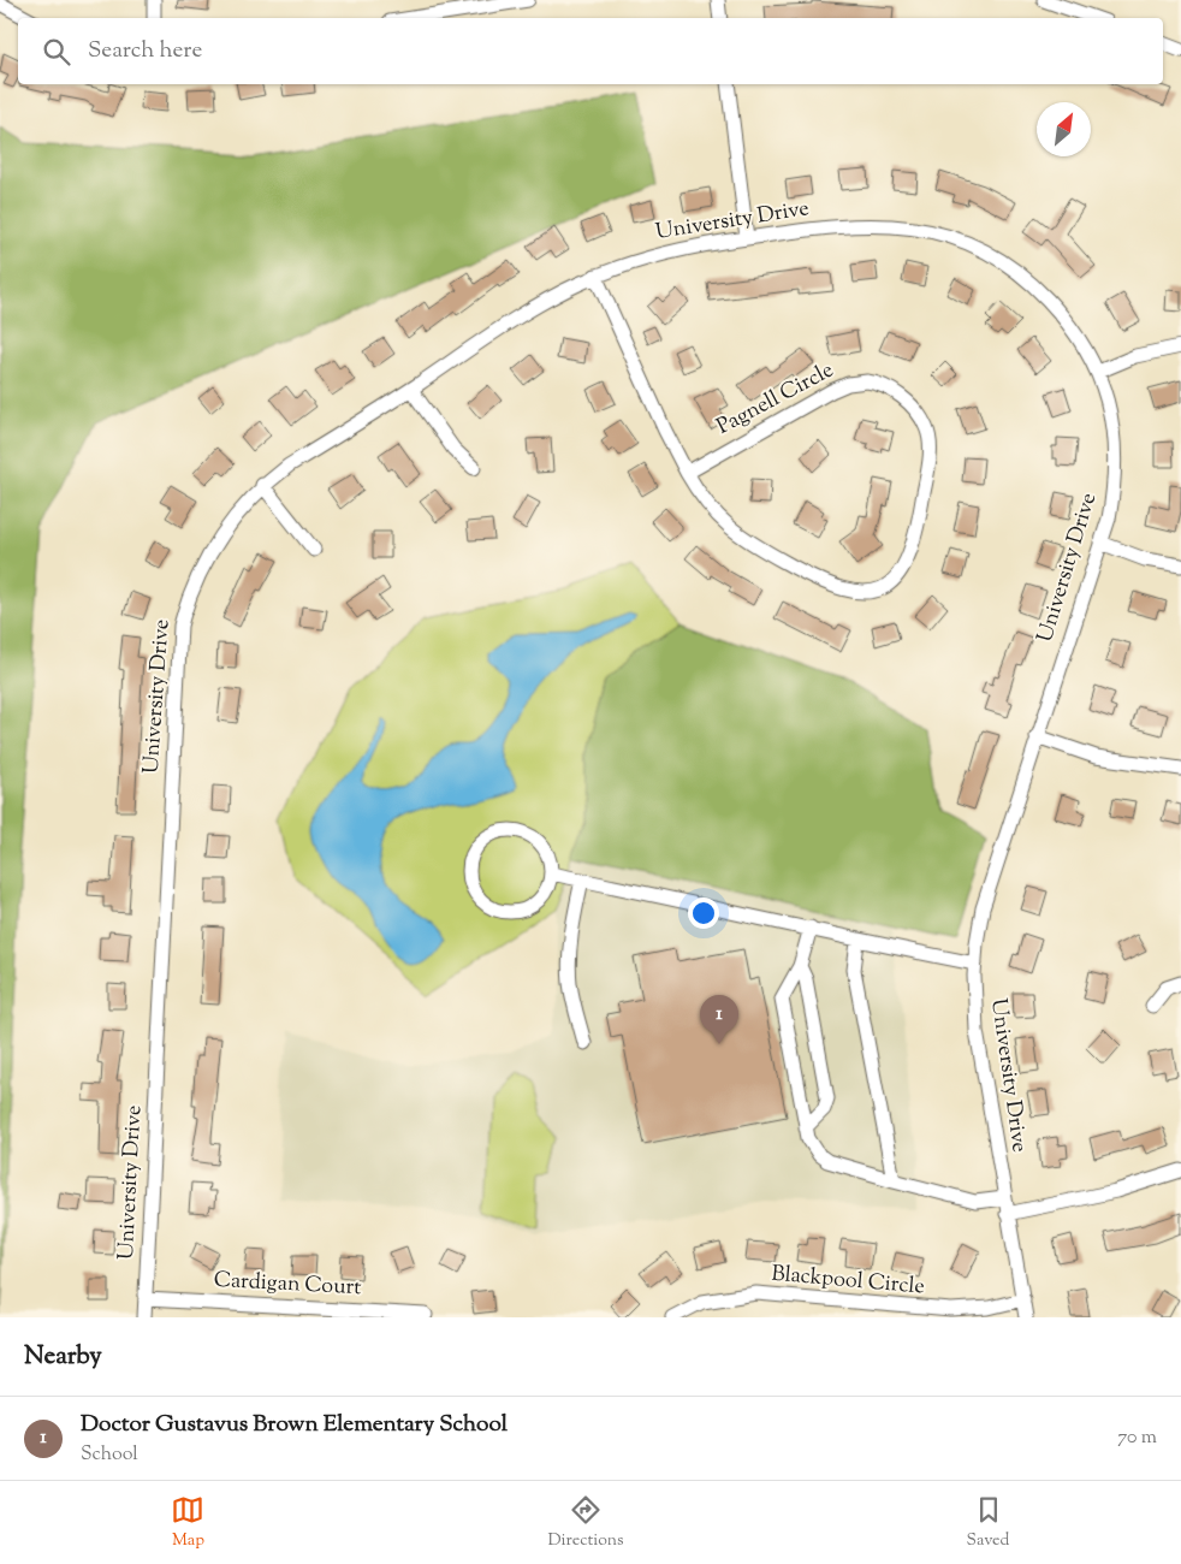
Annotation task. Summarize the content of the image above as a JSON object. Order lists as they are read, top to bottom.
{
  "streets": {
    "street": [
      "University Drive",
      "Pagnell Circle",
      "Blackpool Circle",
      "Cardigan Court"
    ]
  },
  "crossings": [
    ["University Drive", "Pagnell Circle"],
    ["University Drive", "Blackpool Circle"],
    ["University Drive", "Cardigan Court"]
  ],
  "north": "top right",
  "page": {
    "search": "Search here",
    "pins": "1",
    "heading": "Nearby",
    "list": [
      {
        "mark": "1",
        "name": "Doctor Gustavus Brown Elementary School",
        "note": "School",
        "value": "70 m"
      }
    ],
    "nav": ["Map", "Directions", "Saved"]
  }
}
